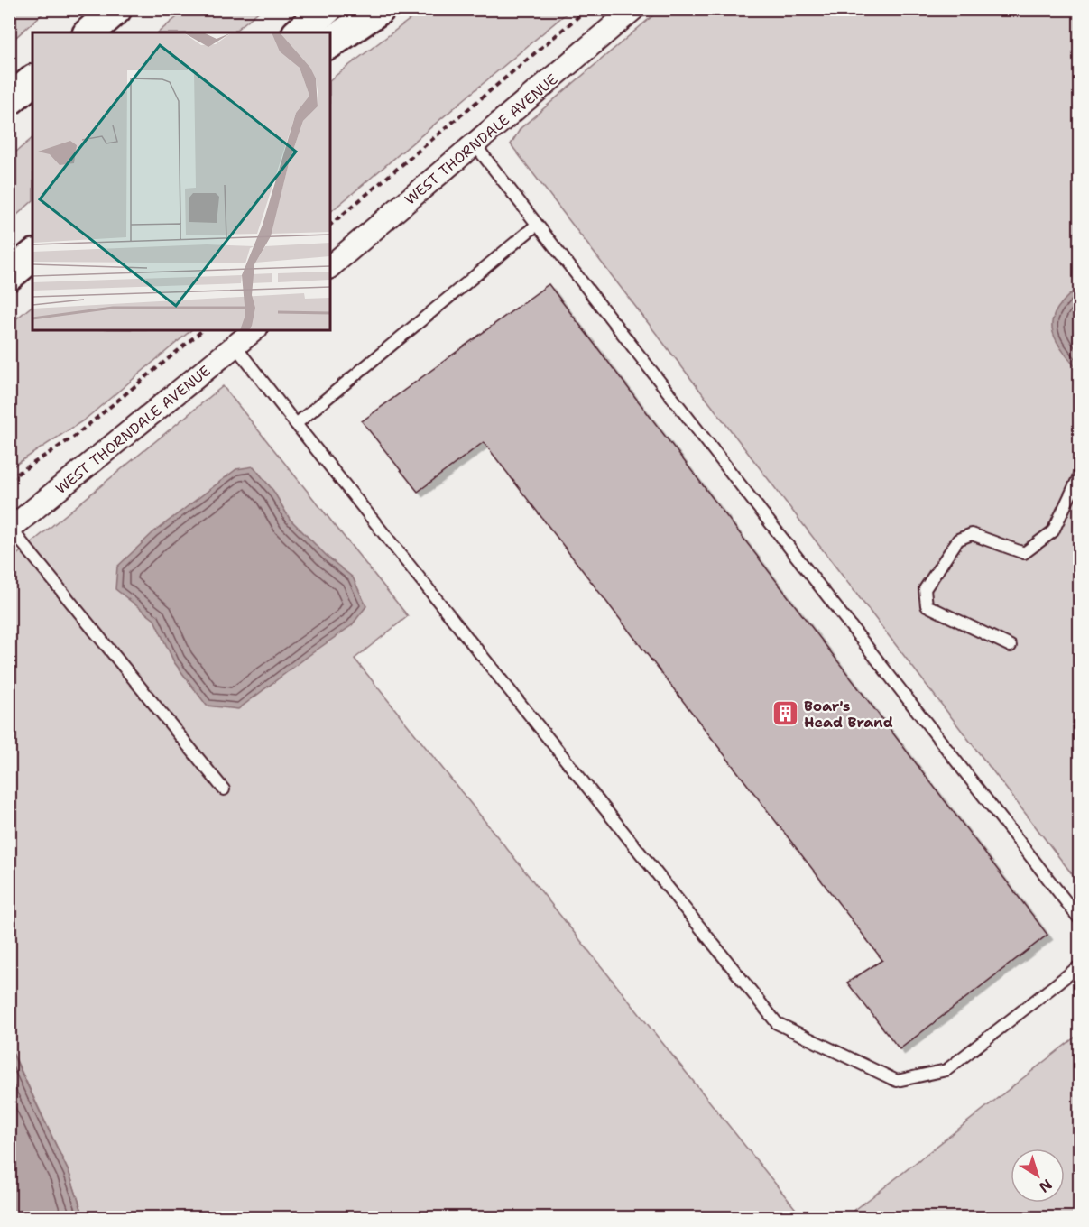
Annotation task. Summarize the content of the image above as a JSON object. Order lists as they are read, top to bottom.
{
  "streets": {
    "street": ["WEST THORNDALE AVENUE"]
  },
  "places": {
    "building": ["Boar's Head Brand"]
  },
  "north": "bottom right"
}
